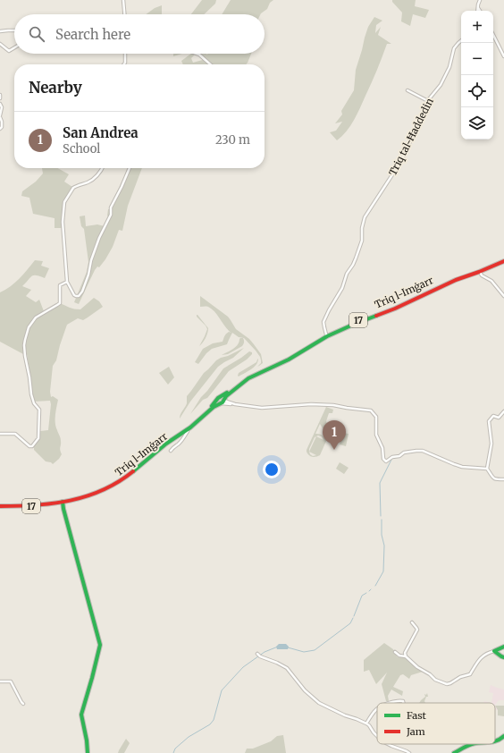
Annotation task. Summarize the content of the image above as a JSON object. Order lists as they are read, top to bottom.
{
  "streets": {
    "main road": ["Triq l-Imġarr", "17"],
    "street": ["Triq tal-Ħaddedin"]
  },
  "crossings": [
    ["Triq tal-Ħaddedin", "Triq l-Imġarr"]
  ],
  "legend": ["Fast", "Jam"],
  "page": {
    "map_buttons": ["+", "−"],
    "search": "Search here",
    "heading": "Nearby",
    "list": [
      {
        "mark": "1",
        "name": "San Andrea",
        "note": "School",
        "value": "230 m"
      }
    ],
    "pins": "1"
  }
}
